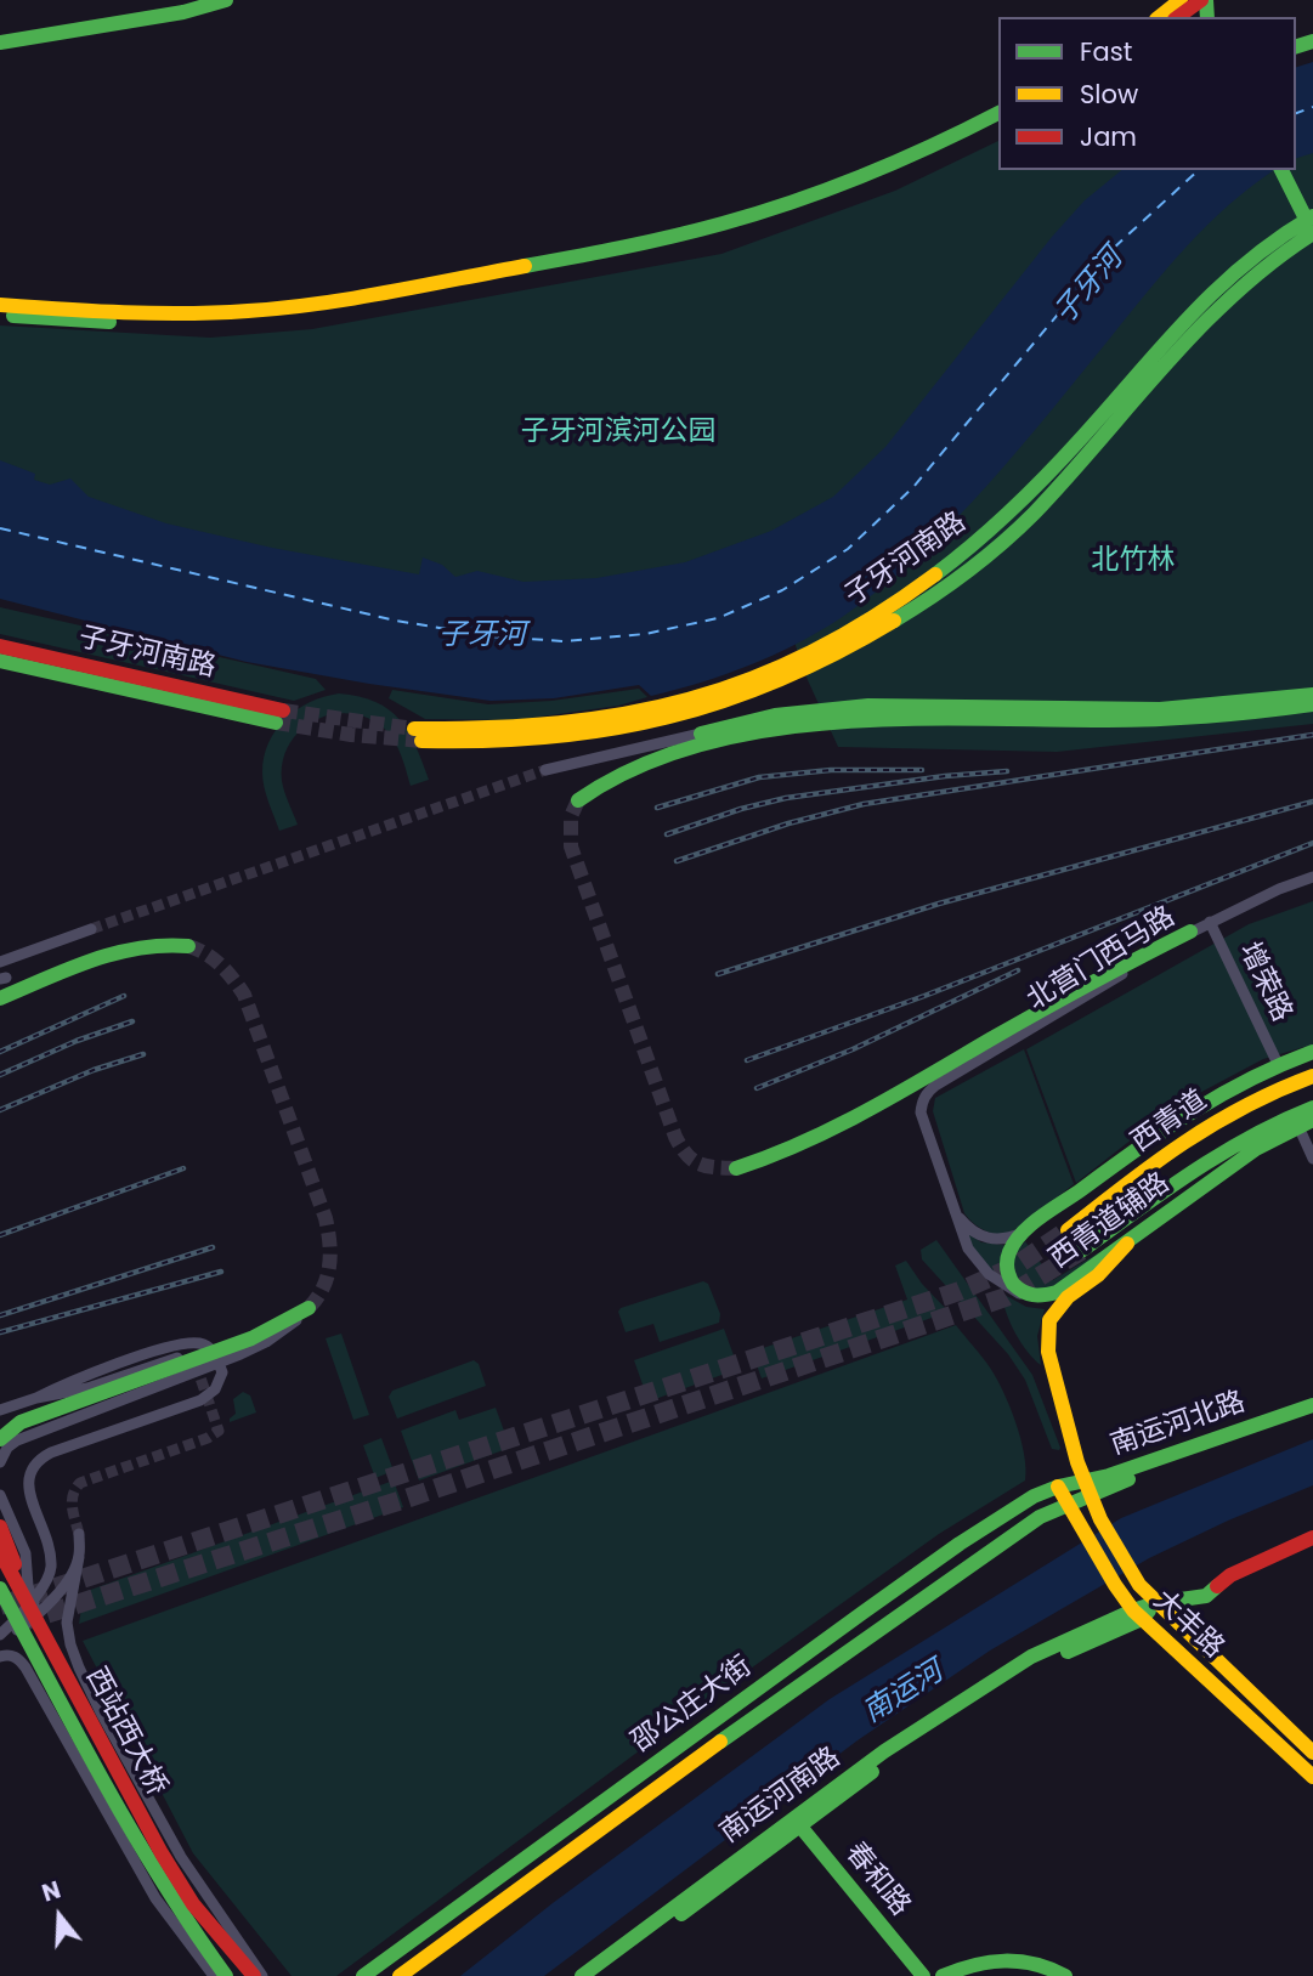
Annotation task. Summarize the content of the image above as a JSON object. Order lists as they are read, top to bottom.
{
  "streets": {
    "main road": [
      "子牙河南路",
      "西青道",
      "西青道辅路",
      "南运河北路",
      "大丰路",
      "邵公庄大街",
      "西站西大桥",
      "南运河南路",
      "春和路"
    ],
    "street": ["北营门西马路", "增荣路"]
  },
  "crossings": [
    ["北营门西马路", "增荣路"],
    ["增荣路", "西青道辅路"],
    ["南运河北路", "大丰路"],
    ["南运河北路", "邵公庄大街"],
    ["大丰路", "邵公庄大街"],
    ["大丰路", "南运河南路"],
    ["南运河南路", "春和路"]
  ],
  "water": ["子牙河", "南运河"],
  "parks": ["子牙河滨河公园", "北竹林"],
  "legend": ["Fast", "Slow", "Jam"],
  "north": "top"
}
